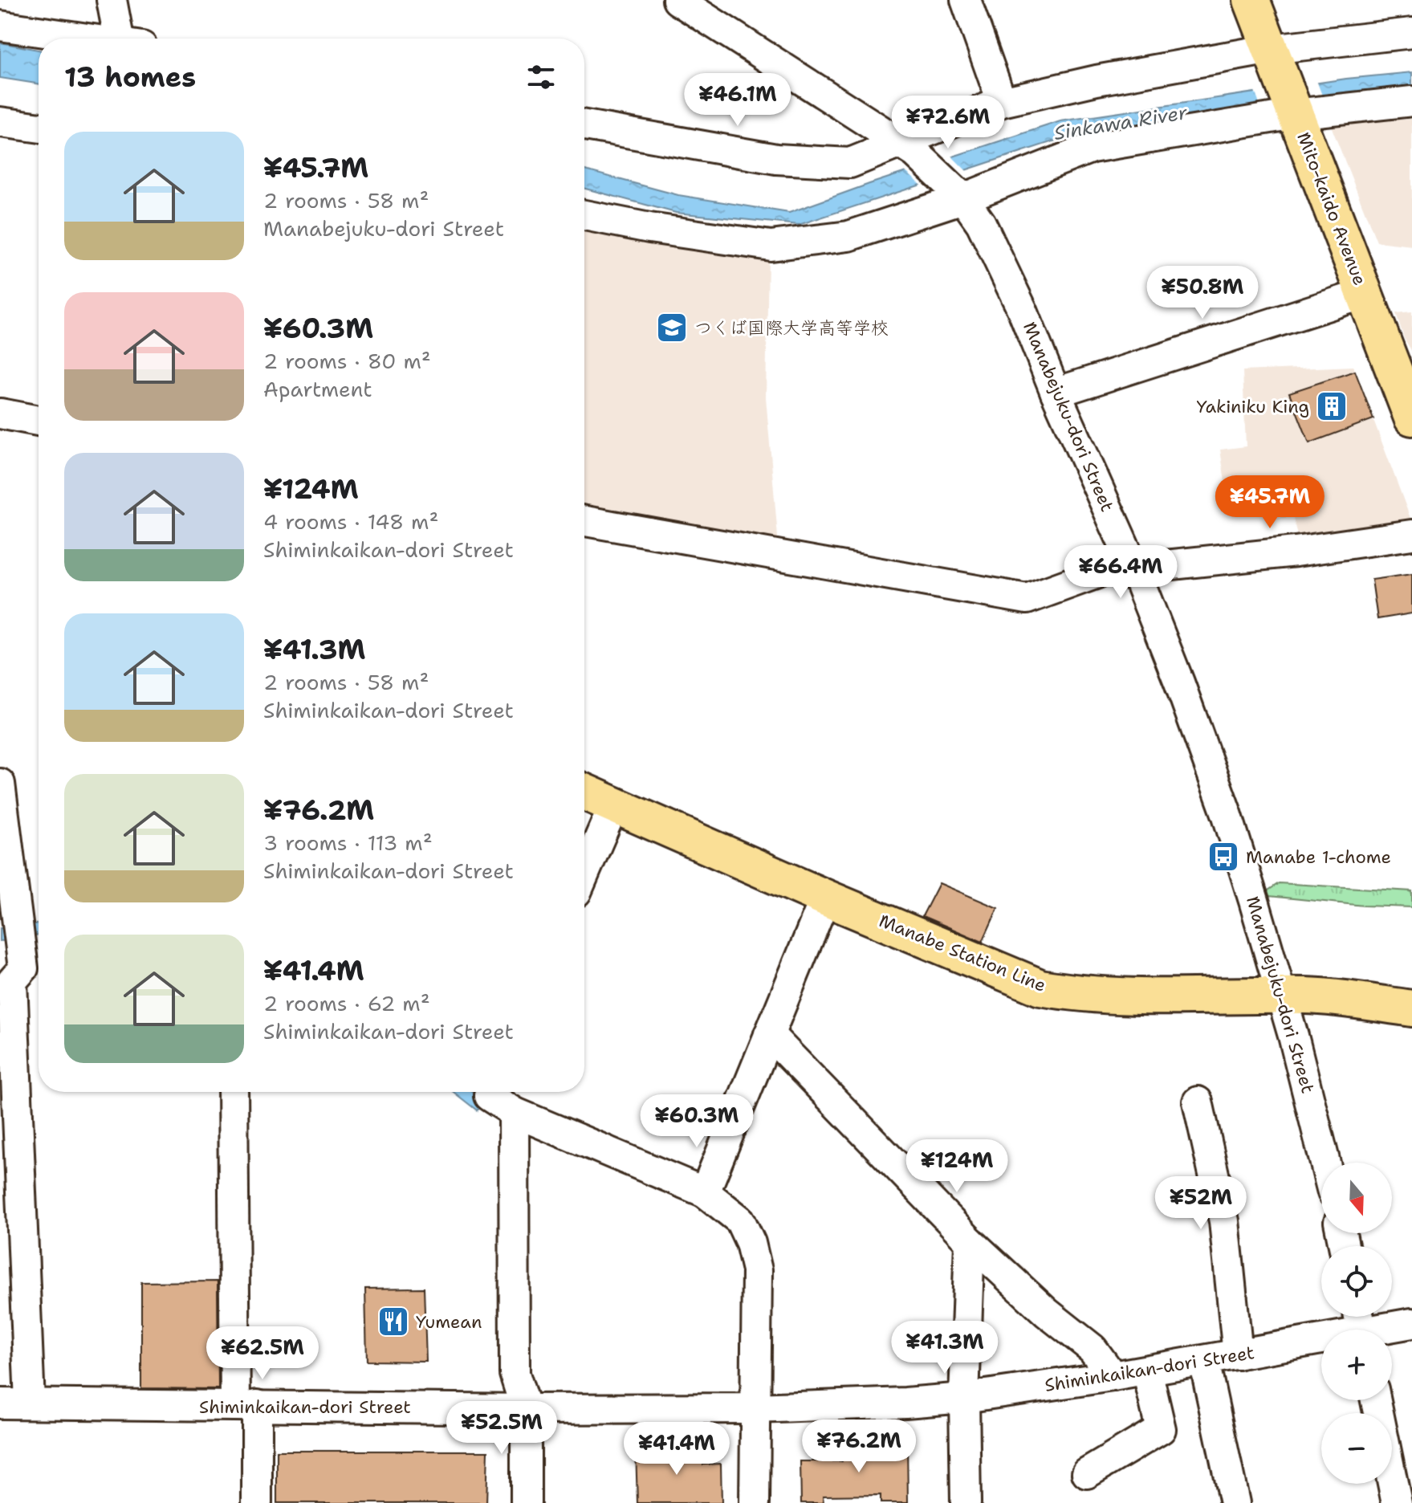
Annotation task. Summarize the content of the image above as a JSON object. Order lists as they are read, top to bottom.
{
  "streets": {
    "main road": ["Mito-kaido Avenue", "Manabe Station Line"],
    "street": ["Manabejuku-dori Street", "Shiminkaikan-dori Street"]
  },
  "crossings": [
    ["Manabejuku-dori Street", "Manabe Station Line"]
  ],
  "water": ["Sinkawa River"],
  "places": {
    "school or university": ["つくば国際大学高等学校"],
    "building": ["Yakiniku King"],
    "bus stop": ["Manabe 1-chome"],
    "restaurant": ["Yumean"]
  },
  "north": "bottom",
  "page": {
    "heading": "13 homes",
    "price": [
      "¥46.1M",
      "¥72.6M",
      "¥50.8M",
      "¥45.7M",
      "¥66.4M",
      "¥60.3M",
      "¥124M",
      "¥52M",
      "¥41.3M",
      "¥62.5M",
      "¥52.5M",
      "¥76.2M",
      "¥41.4M"
    ],
    "list": [
      {
        "name": "¥45.7M",
        "note": "2 rooms · 58 m² · Manabejuku-dori Street"
      },
      {
        "name": "¥60.3M",
        "note": "2 rooms · 80 m² · Apartment"
      },
      {
        "name": "¥124M",
        "note": "4 rooms · 148 m² · Shiminkaikan-dori Street"
      },
      {
        "name": "¥41.3M",
        "note": "2 rooms · 58 m² · Shiminkaikan-dori Street"
      },
      {
        "name": "¥76.2M",
        "note": "3 rooms · 113 m² · Shiminkaikan-dori Street"
      },
      {
        "name": "¥41.4M",
        "note": "2 rooms · 62 m² · Shiminkaikan-dori Street"
      }
    ],
    "map_buttons": ["+", "−"]
  }
}
